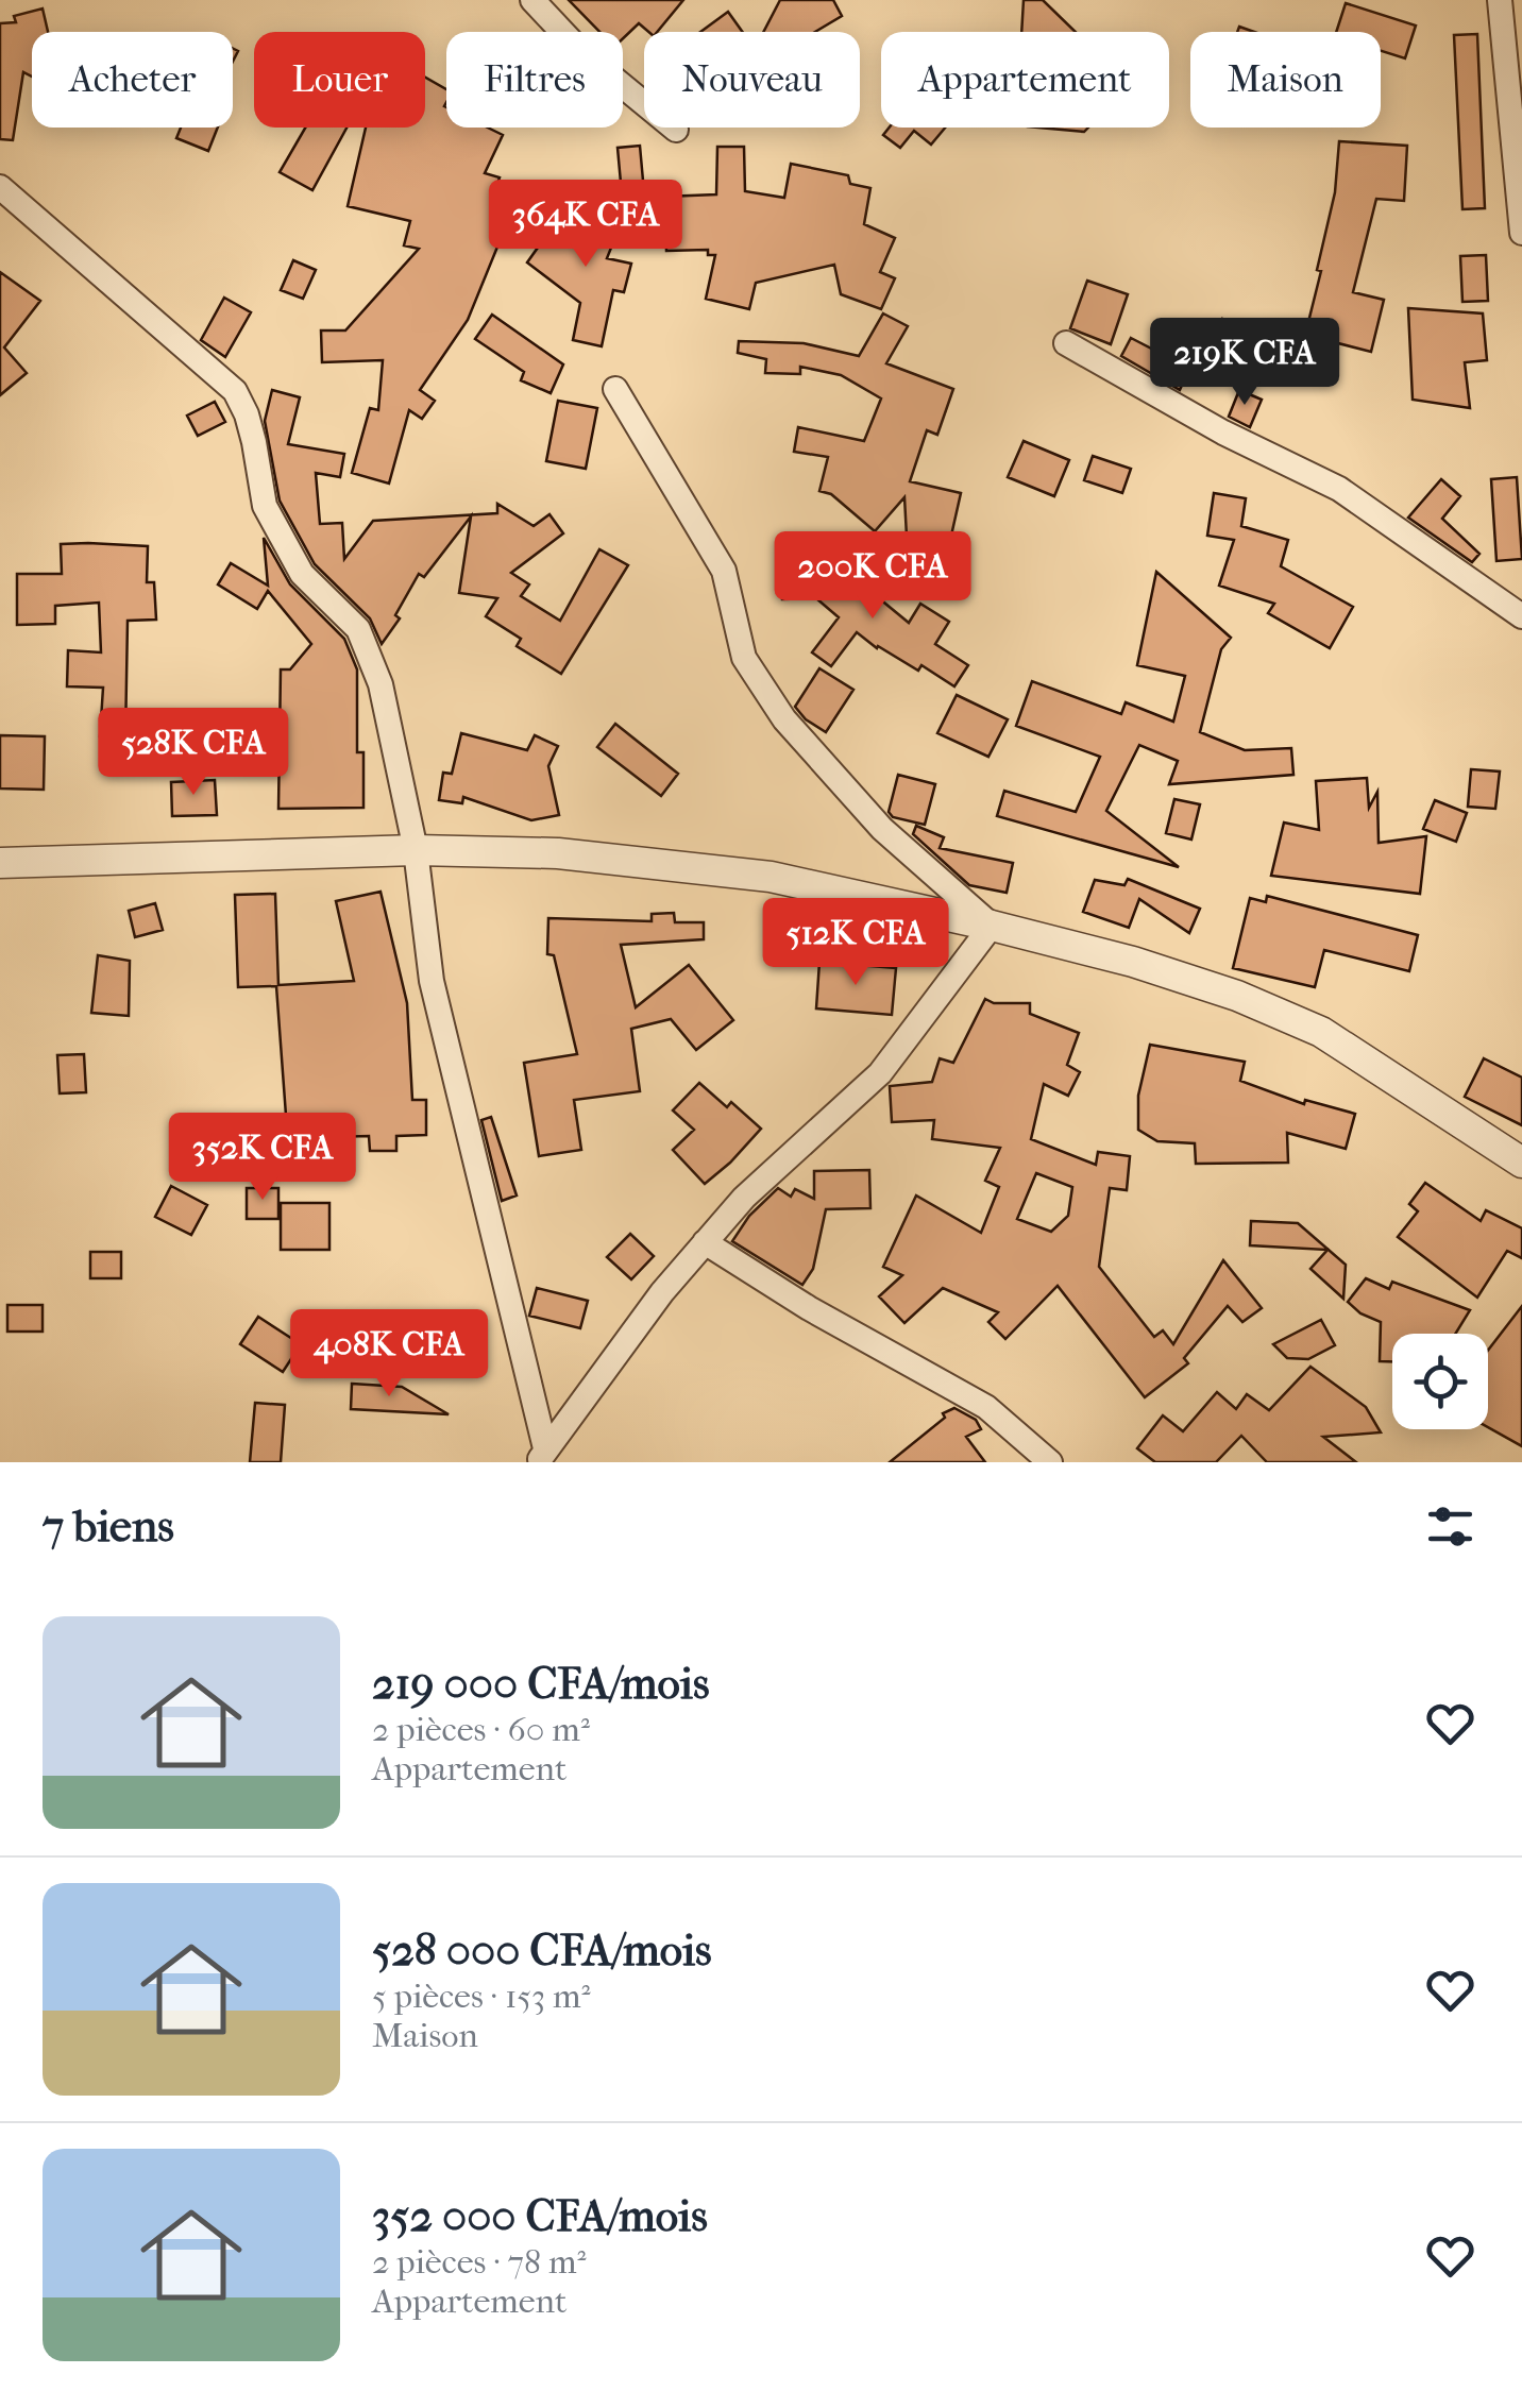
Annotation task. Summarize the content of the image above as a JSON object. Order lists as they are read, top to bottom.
{
  "page": {
    "chip": [
      "Acheter",
      "Louer",
      "Filtres",
      "Nouveau",
      "Appartement",
      "Maison"
    ],
    "price": [
      "364K CFA",
      "219K CFA",
      "200K CFA",
      "528K CFA",
      "512K CFA",
      "352K CFA",
      "408K CFA"
    ],
    "heading": "7 biens",
    "list": [
      {
        "name": "219 000 CFA/mois",
        "note": "2 pièces · 60 m² · Appartement"
      },
      {
        "name": "528 000 CFA/mois",
        "note": "5 pièces · 153 m² · Maison"
      },
      {
        "name": "352 000 CFA/mois",
        "note": "2 pièces · 78 m² · Appartement"
      }
    ]
  }
}
